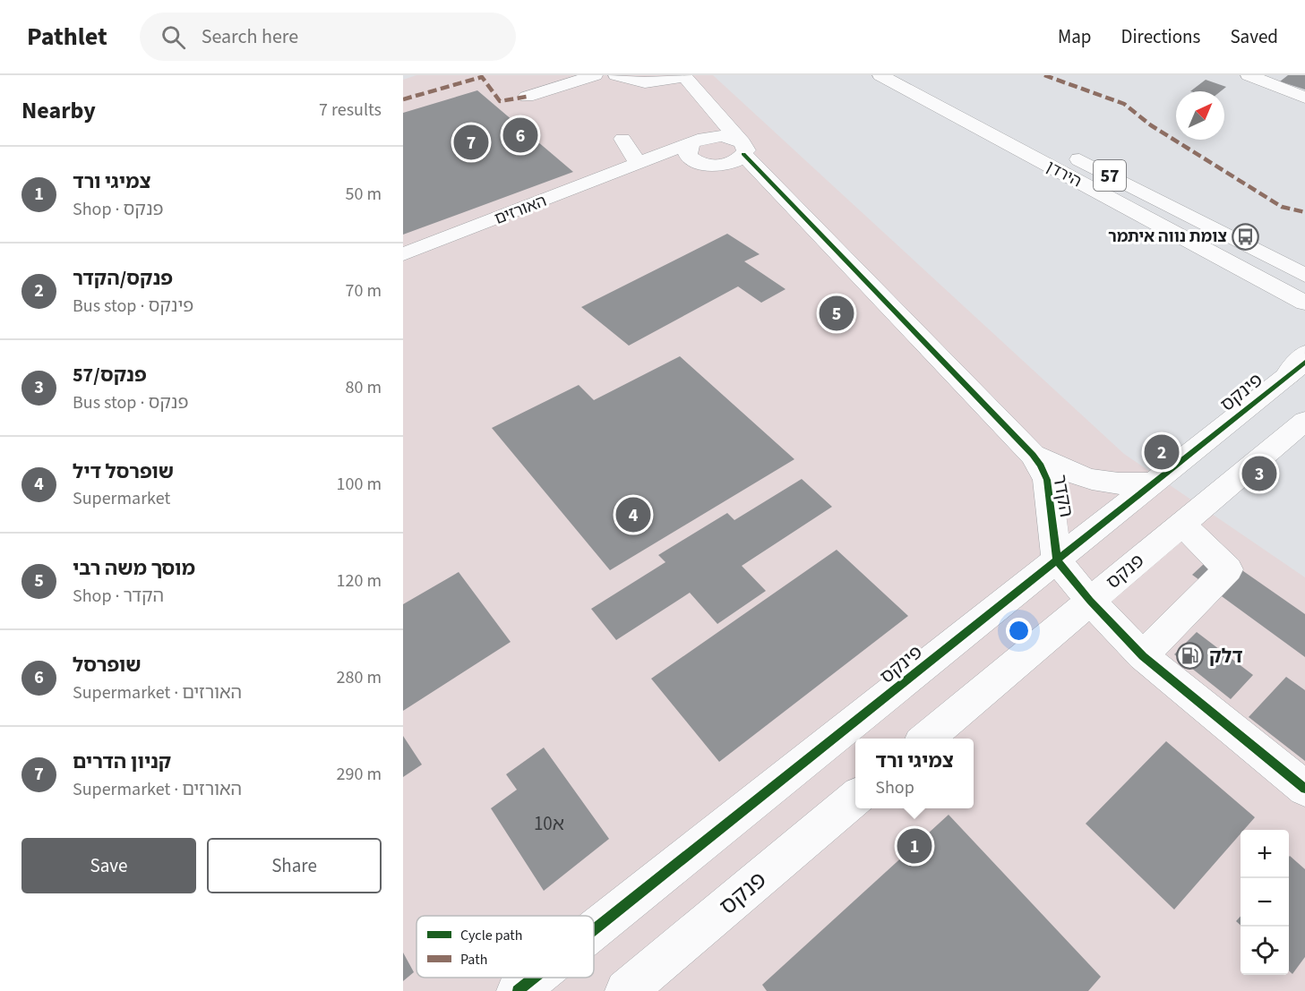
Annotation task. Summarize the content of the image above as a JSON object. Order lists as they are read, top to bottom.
{
  "streets": {
    "main road": [
      "הירדן",
      "57",
      "האורזים",
      "פינקס",
      "הקדר",
      "פנקס"
    ]
  },
  "crossings": [
    ["פינקס", "הקדר"]
  ],
  "places": {
    "bus stop": ["צומת נווה איתמר"],
    "fuel station": ["דלק"]
  },
  "house_numbers": ["10א"],
  "legend": ["Cycle path", "Path"],
  "north": "top right",
  "page": {
    "header": "Pathlet",
    "search": "Search here",
    "nav": ["Map", "Directions", "Saved"],
    "heading": ["Nearby", "7 results"],
    "pins": [
      "6",
      "7",
      "5",
      "2",
      "3",
      "4",
      "1"
    ],
    "list": [
      {
        "mark": "1",
        "name": "צמיגי ורד",
        "note": "Shop · פנקס",
        "value": "50 m"
      },
      {
        "mark": "2",
        "name": "פנקס/הקדר",
        "note": "Bus stop · פינקס",
        "value": "70 m"
      },
      {
        "mark": "3",
        "name": "פנקס/57",
        "note": "Bus stop · פנקס",
        "value": "80 m"
      },
      {
        "mark": "4",
        "name": "שופרסל דיל",
        "note": "Supermarket",
        "value": "100 m"
      },
      {
        "mark": "5",
        "name": "מוסך משה רבי",
        "note": "Shop · הקדר",
        "value": "120 m"
      },
      {
        "mark": "6",
        "name": "שופרסל",
        "note": "Supermarket · האורזים",
        "value": "280 m"
      },
      {
        "mark": "7",
        "name": "קניון הדרים",
        "note": "Supermarket · האורזים",
        "value": "290 m"
      }
    ],
    "popup": ["צמיגי ורד", "Shop"],
    "buttons": ["Save", "Share"],
    "map_buttons": ["+", "−"]
  }
}
